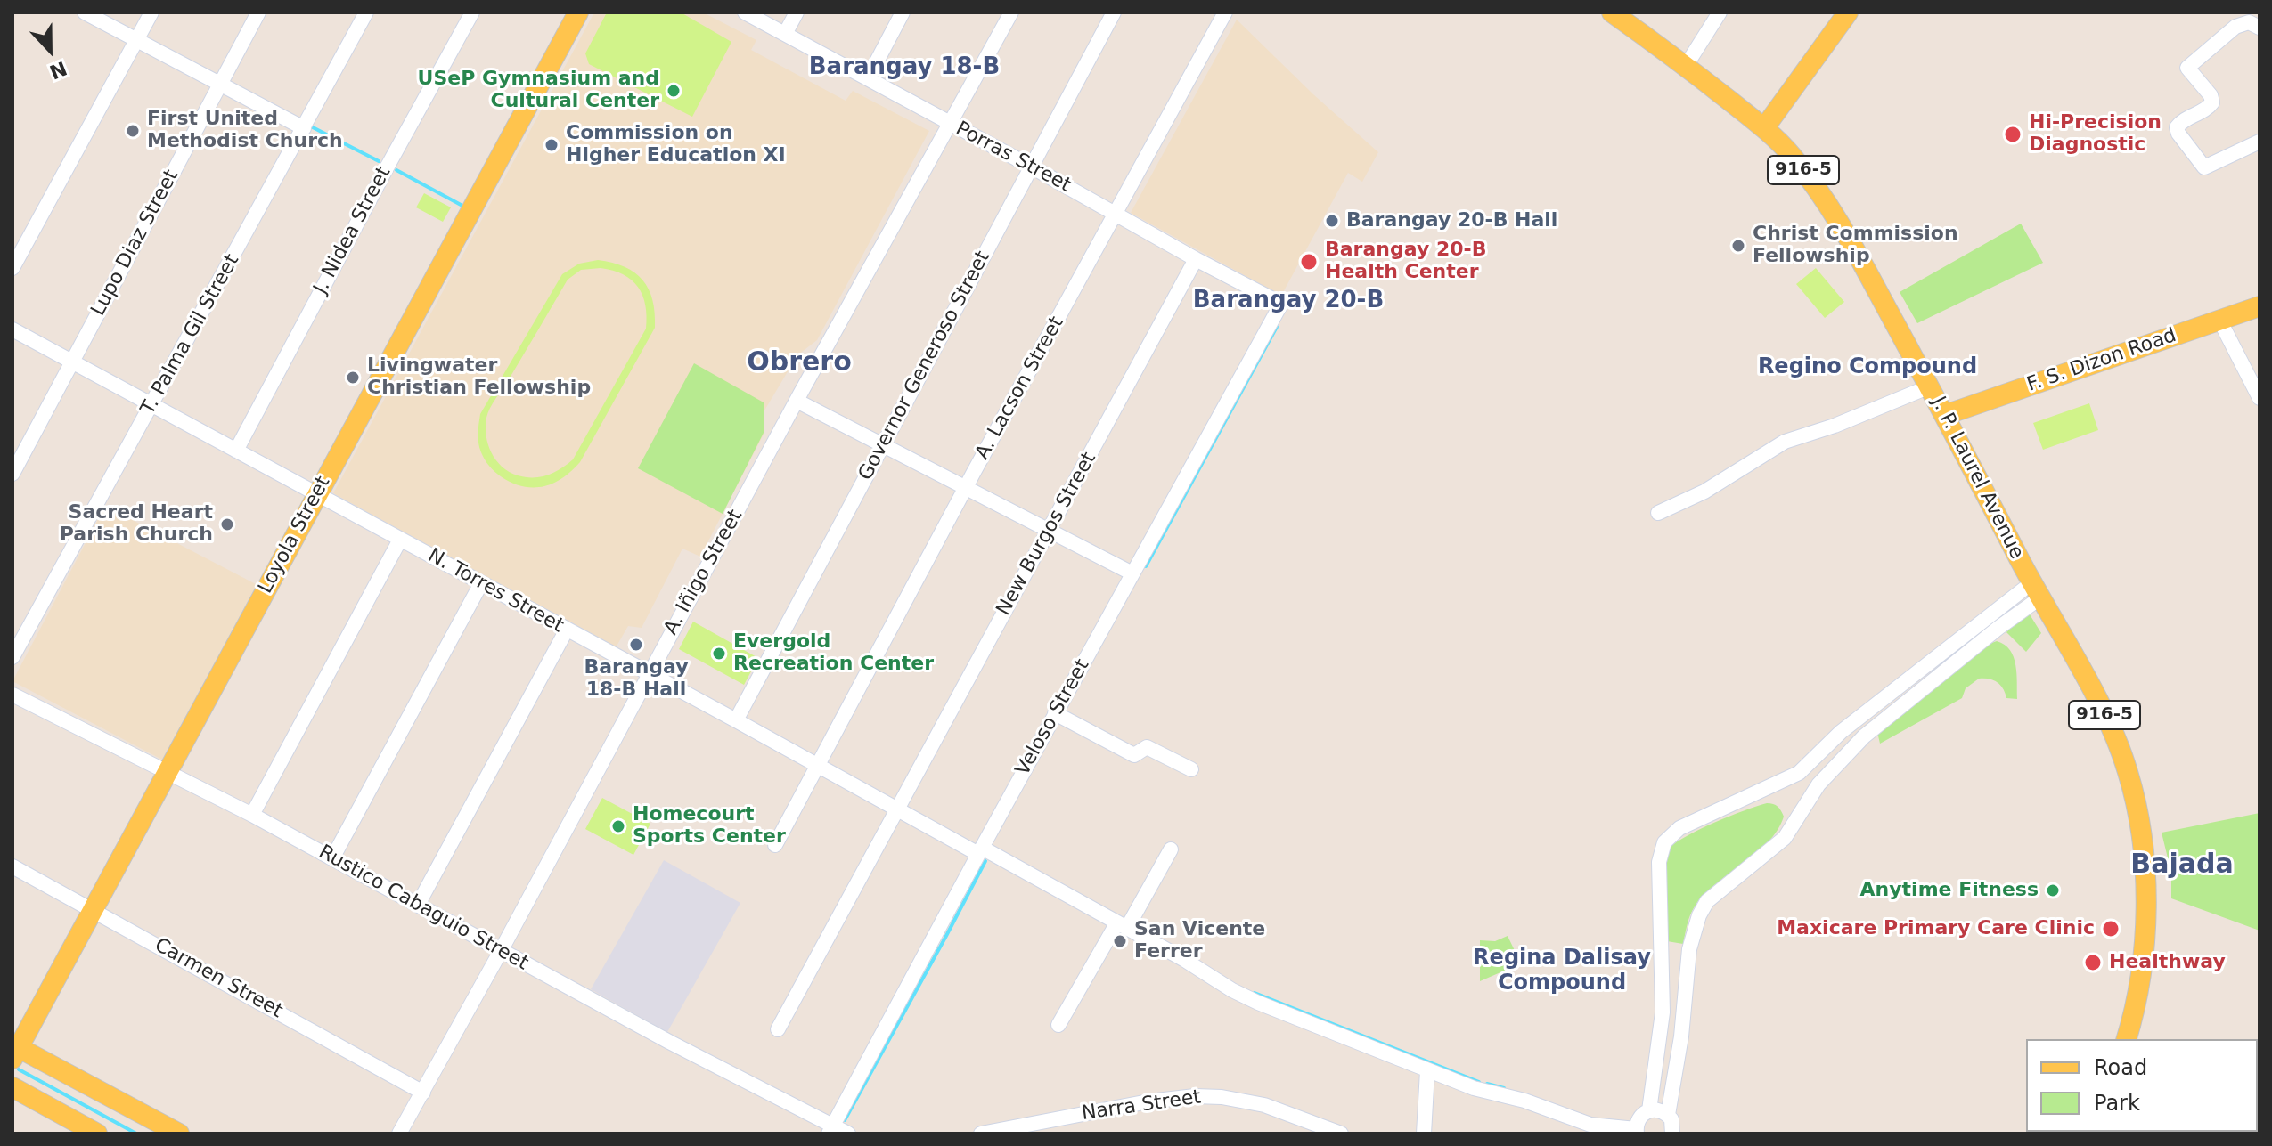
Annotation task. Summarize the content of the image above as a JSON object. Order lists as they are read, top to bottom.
{
  "streets": {
    "main road": [
      "916-5",
      "F. S. Dizon Road",
      "J. P. Laurel Avenue",
      "Loyola Street"
    ],
    "street": [
      "Porras Street",
      "J. Nidea Street",
      "Lupo Diaz Street",
      "T. Palma Gil Street",
      "Governor Generoso Street",
      "A. Lacson Street",
      "New Burgos Street",
      "A. Iñigo Street",
      "N. Torres Street",
      "Veloso Street",
      "Rustico Cabaguio Street",
      "Carmen Street",
      "Narra Street"
    ]
  },
  "crossings": [
    ["Porras Street", "Governor Generoso Street"],
    ["Porras Street", "A. Lacson Street"],
    ["Porras Street", "New Burgos Street"],
    ["Porras Street", "A. Iñigo Street"],
    ["Porras Street", "Veloso Street"],
    ["J. Nidea Street", "N. Torres Street"],
    ["Lupo Diaz Street", "N. Torres Street"],
    ["T. Palma Gil Street", "N. Torres Street"],
    ["F. S. Dizon Road", "J. P. Laurel Avenue"],
    ["Governor Generoso Street", "N. Torres Street"],
    ["A. Lacson Street", "N. Torres Street"],
    ["New Burgos Street", "N. Torres Street"],
    ["Loyola Street", "N. Torres Street"],
    ["Loyola Street", "Rustico Cabaguio Street"],
    ["Loyola Street", "Carmen Street"],
    ["A. Iñigo Street", "N. Torres Street"],
    ["A. Iñigo Street", "Rustico Cabaguio Street"],
    ["A. Iñigo Street", "Carmen Street"],
    ["N. Torres Street", "Veloso Street"],
    ["Veloso Street", "Rustico Cabaguio Street"]
  ],
  "districts": [
    "Barangay 18-B",
    "Barangay 20-B",
    "Obrero",
    "Regino Compound",
    "Bajada",
    "Regina Dalisay Compound"
  ],
  "places": [
    "USeP Gymnasium and Cultural Center",
    "First United Methodist Church",
    "Hi-Precision Diagnostic",
    "Commission on Higher Education XI",
    "Barangay 20-B Hall",
    "Christ Commission Fellowship",
    "Barangay 20-B Health Center",
    "Livingwater Christian Fellowship",
    "Sacred Heart Parish Church",
    "Barangay 18-B Hall",
    "Evergold Recreation Center",
    "Homecourt Sports Center",
    "Anytime Fitness",
    "Maxicare Primary Care Clinic",
    "San Vicente Ferrer",
    "Healthway"
  ],
  "legend": ["Road", "Park"],
  "north": "bottom"
}
